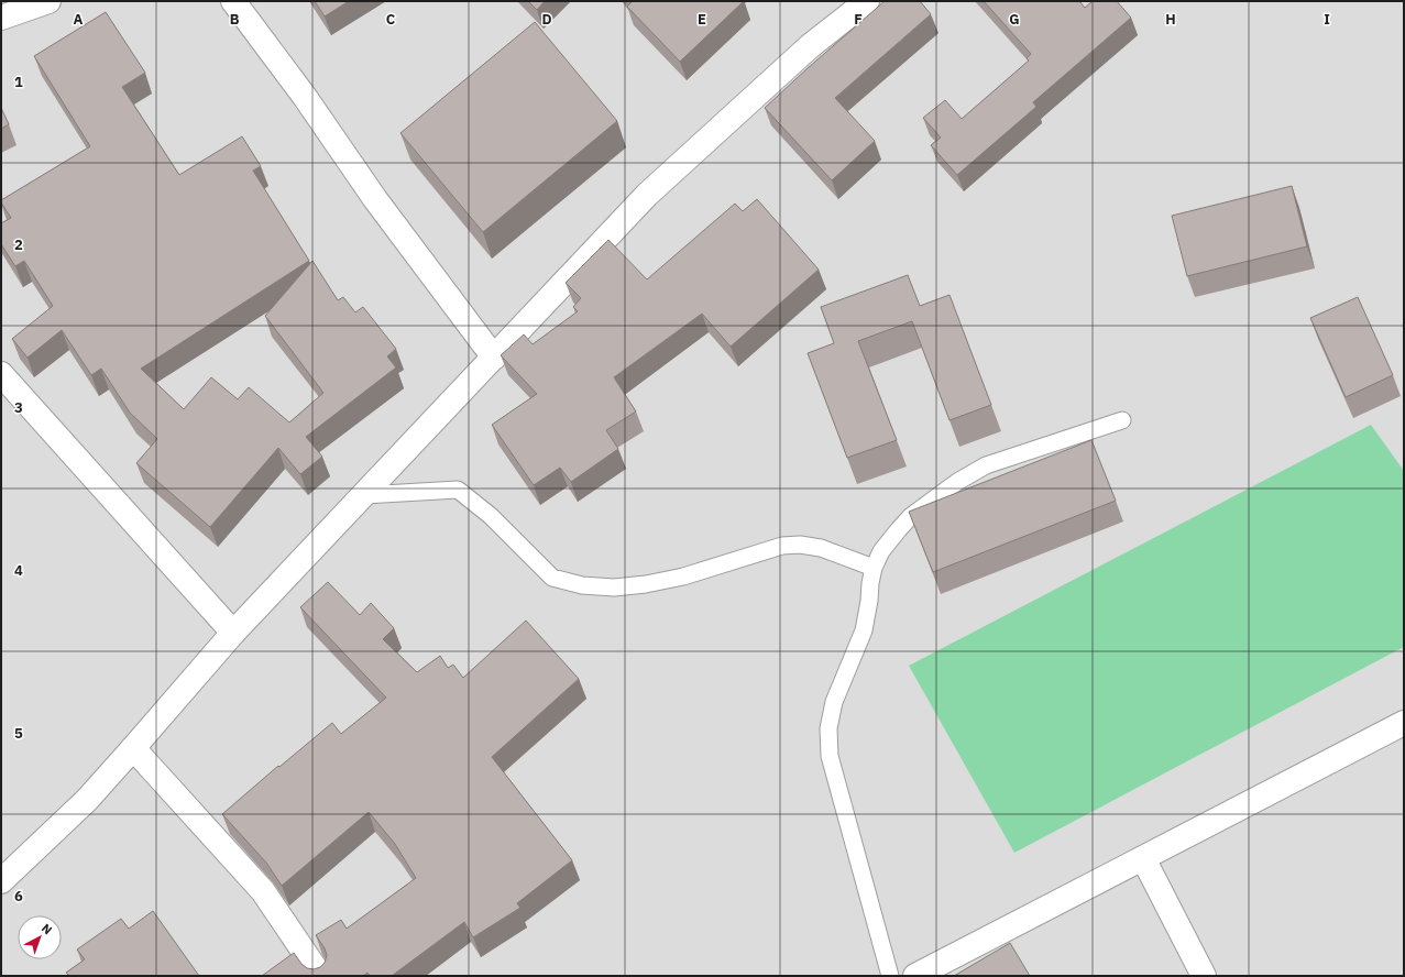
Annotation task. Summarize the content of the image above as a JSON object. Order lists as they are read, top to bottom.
{
  "north": "top right",
  "grid": {
    "columns": [
      "A",
      "B",
      "C",
      "D",
      "E",
      "F",
      "G",
      "H",
      "I"
    ],
    "rows": [
      "1",
      "2",
      "3",
      "4",
      "5",
      "6"
    ]
  }
}
